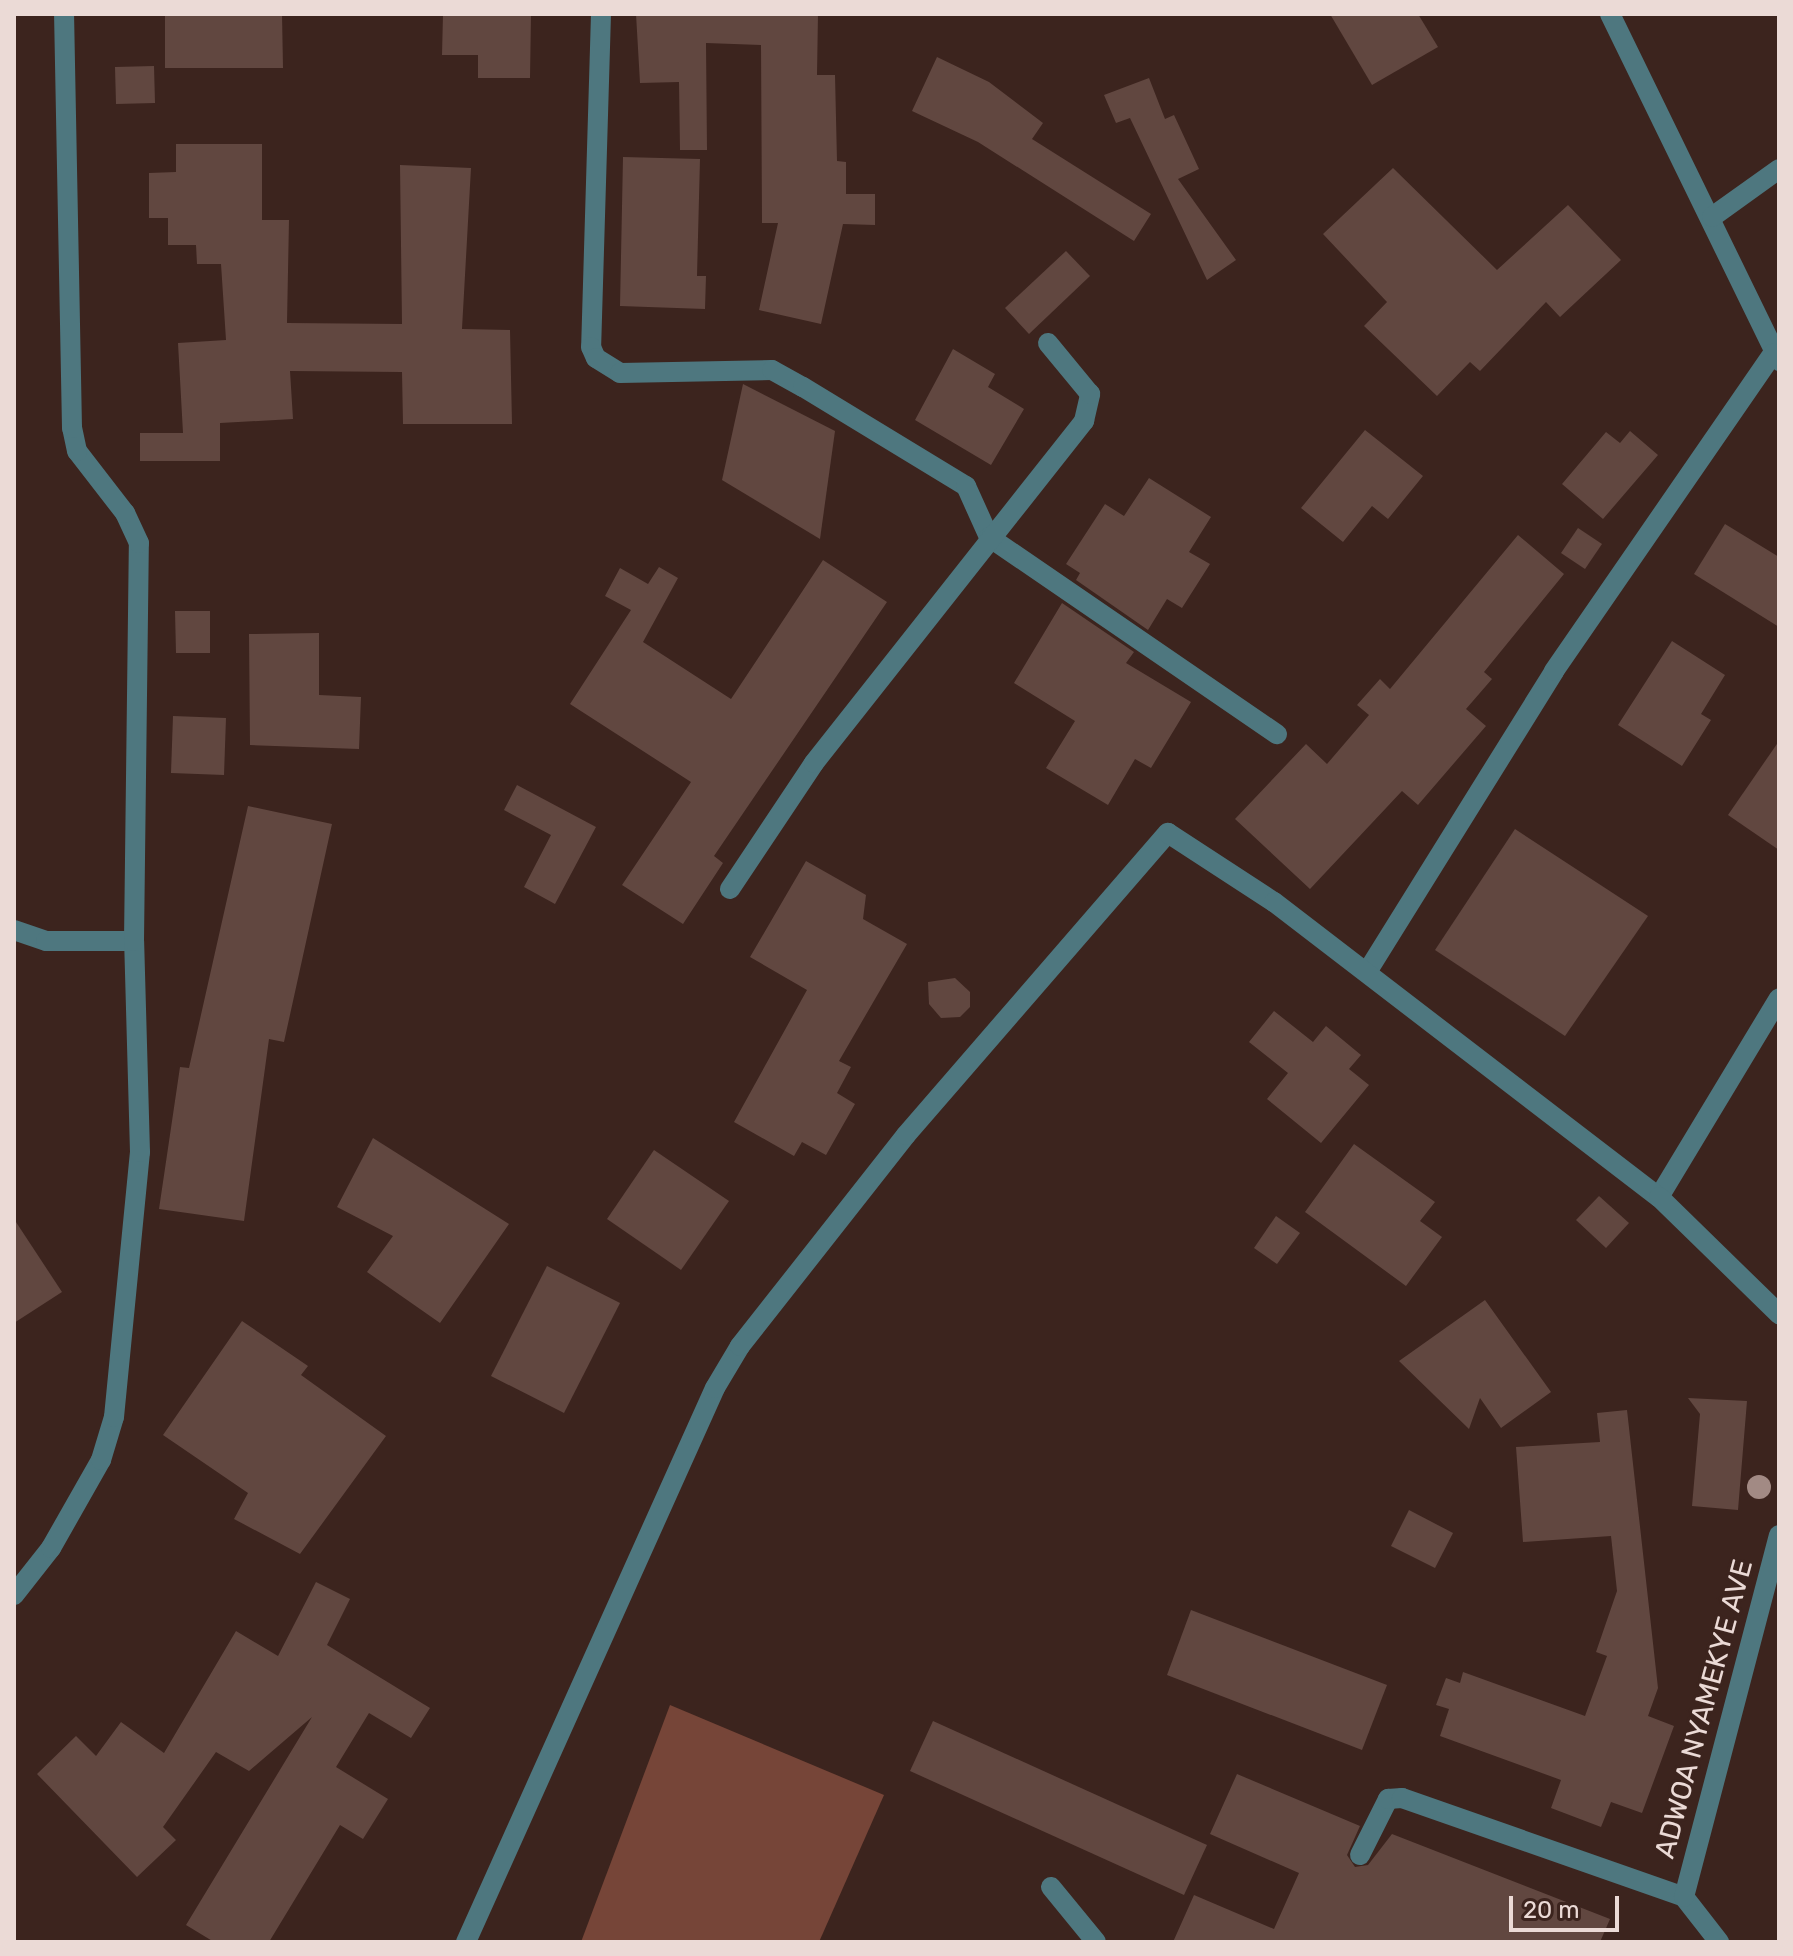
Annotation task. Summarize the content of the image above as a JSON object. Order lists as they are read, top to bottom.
{
  "streets": {
    "street": ["ADWOA NYAMEKYE AVE"]
  },
  "scale_bar": "20 m"
}
